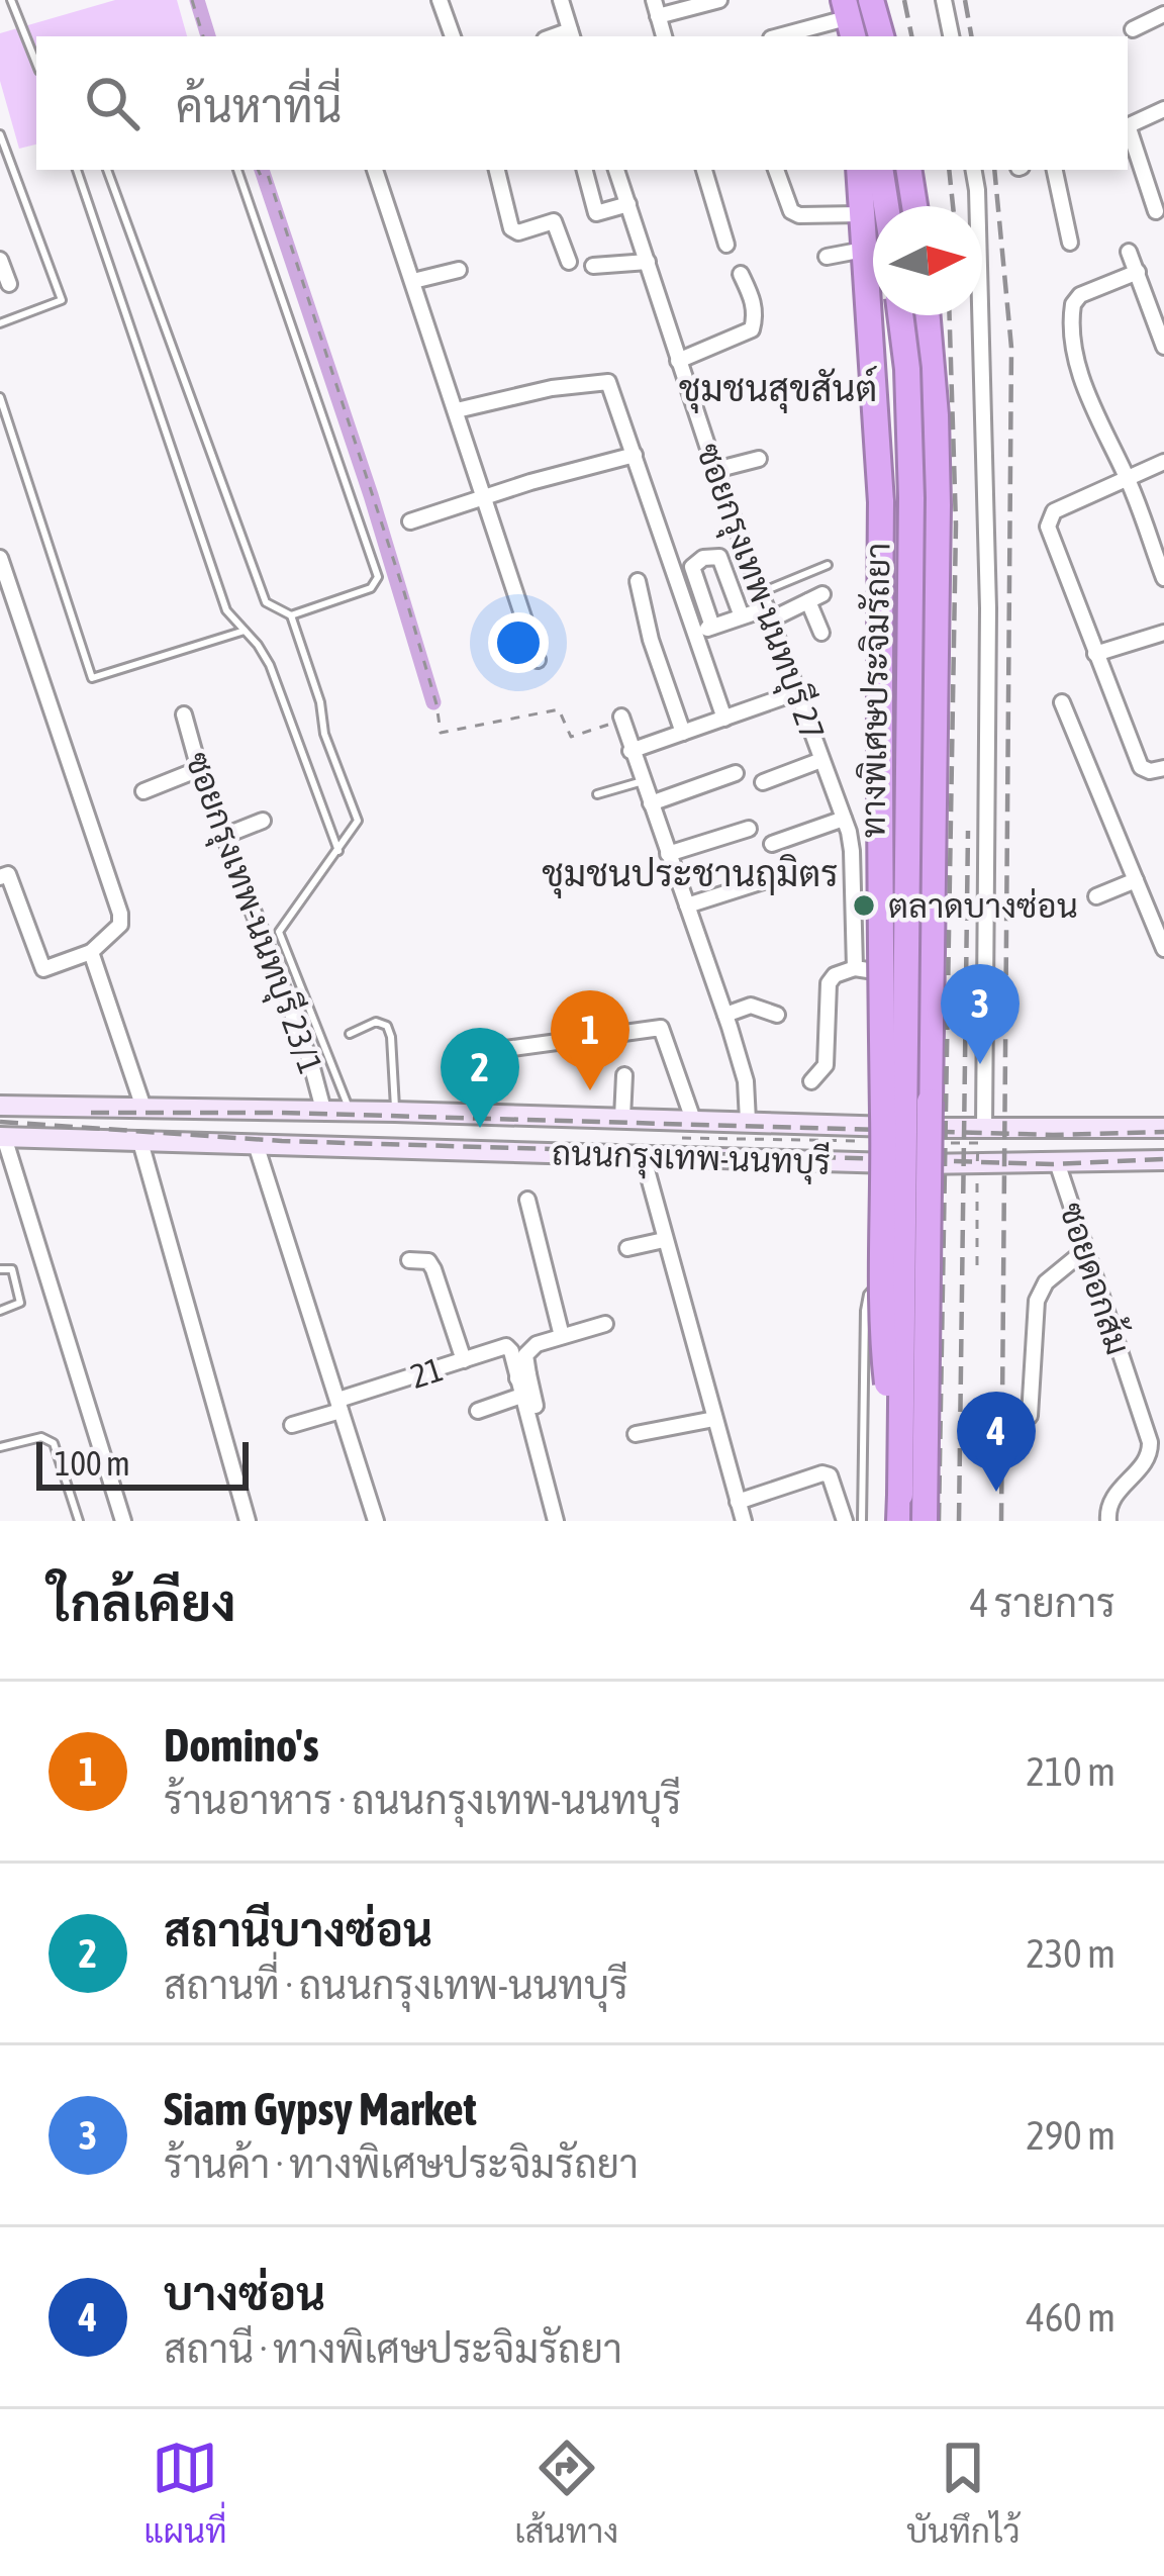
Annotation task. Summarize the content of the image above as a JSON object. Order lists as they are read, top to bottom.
{
  "streets": {
    "highway": ["ทางพิเศษประจิมรัถยา"],
    "main road": ["ถนนกรุงเทพ-นนทบุรี"],
    "street": [
      "ซอยกรุงเทพ-นนทบุรี 27",
      "ซอยกรุงเทพ-นนทบุรี 23/1",
      "ซอยดอกส้ม",
      "21"
    ]
  },
  "crossings": [
    ["ซอยกรุงเทพ-นนทบุรี 23/1", "ถนนกรุงเทพ-นนทบุรี"],
    ["ถนนกรุงเทพ-นนทบุรี", "ซอยดอกส้ม"]
  ],
  "districts": ["ชุมชนสุขสันต์", "ชุมชนประชานฤมิตร"],
  "places": ["ตลาดบางซ่อน"],
  "scale_bar": "100 m",
  "north": "right",
  "page": {
    "search": "ค้นหาที่นี่",
    "pins": [
      "3",
      "1",
      "2",
      "4"
    ],
    "scale": "100 m",
    "heading": ["ใกล้เคียง", "4 รายการ"],
    "list": [
      {
        "mark": "1",
        "name": "Domino's",
        "note": "ร้านอาหาร · ถนนกรุงเทพ-นนทบุรี",
        "value": "210 m"
      },
      {
        "mark": "2",
        "name": "สถานีบางซ่อน",
        "note": "สถานที่ · ถนนกรุงเทพ-นนทบุรี",
        "value": "230 m"
      },
      {
        "mark": "3",
        "name": "Siam Gypsy Market",
        "note": "ร้านค้า · ทางพิเศษประจิมรัถยา",
        "value": "290 m"
      },
      {
        "mark": "4",
        "name": "บางซ่อน",
        "note": "สถานี · ทางพิเศษประจิมรัถยา",
        "value": "460 m"
      }
    ],
    "nav": ["แผนที่", "เส้นทาง", "บันทึกไว้"]
  }
}
